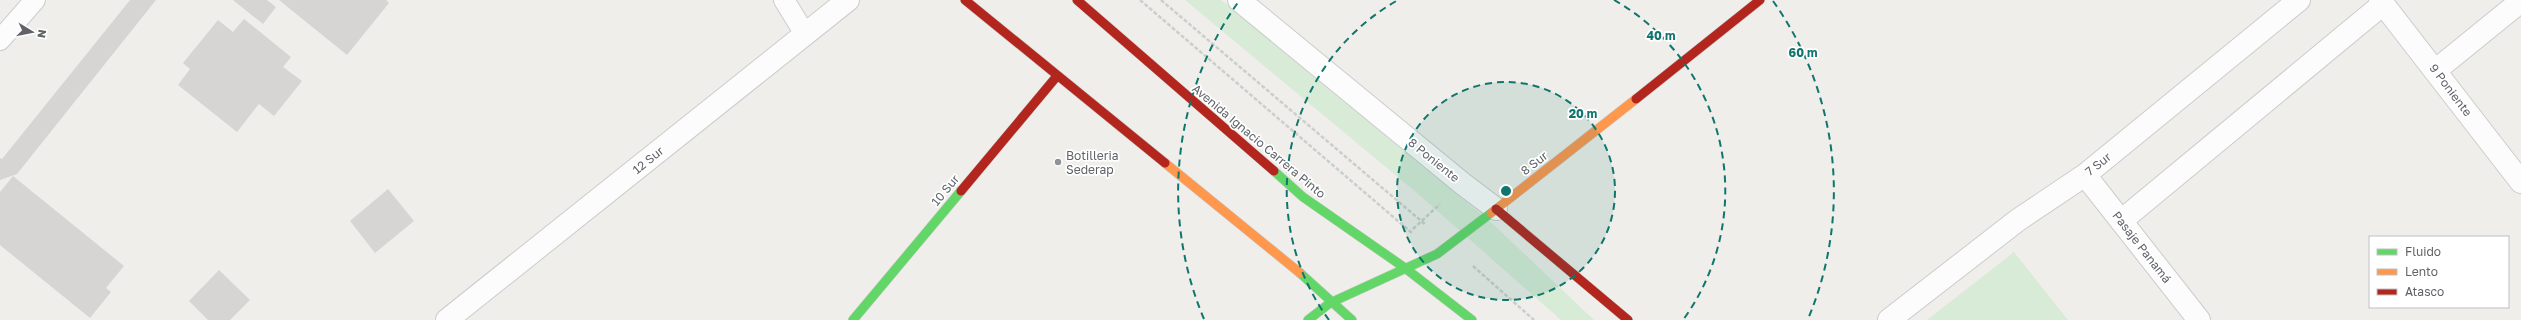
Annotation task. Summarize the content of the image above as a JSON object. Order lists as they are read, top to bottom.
{
  "streets": {
    "street": [
      "9 Poniente",
      "Avenida Ignacio Carrera Pinto",
      "12 Sur",
      "8 Poniente",
      "8 Sur",
      "7 Sur",
      "10 Sur",
      "Pasaje Panamá"
    ]
  },
  "crossings": [
    ["Avenida Ignacio Carrera Pinto", "8 Sur"],
    ["8 Poniente", "8 Sur"],
    ["7 Sur", "Pasaje Panamá"]
  ],
  "places": ["Botilleria Sederap"],
  "legend": ["Fluido", "Lento", "Atasco"],
  "north": "right",
  "rings": ["40 m", "60 m", "20 m"]
}
